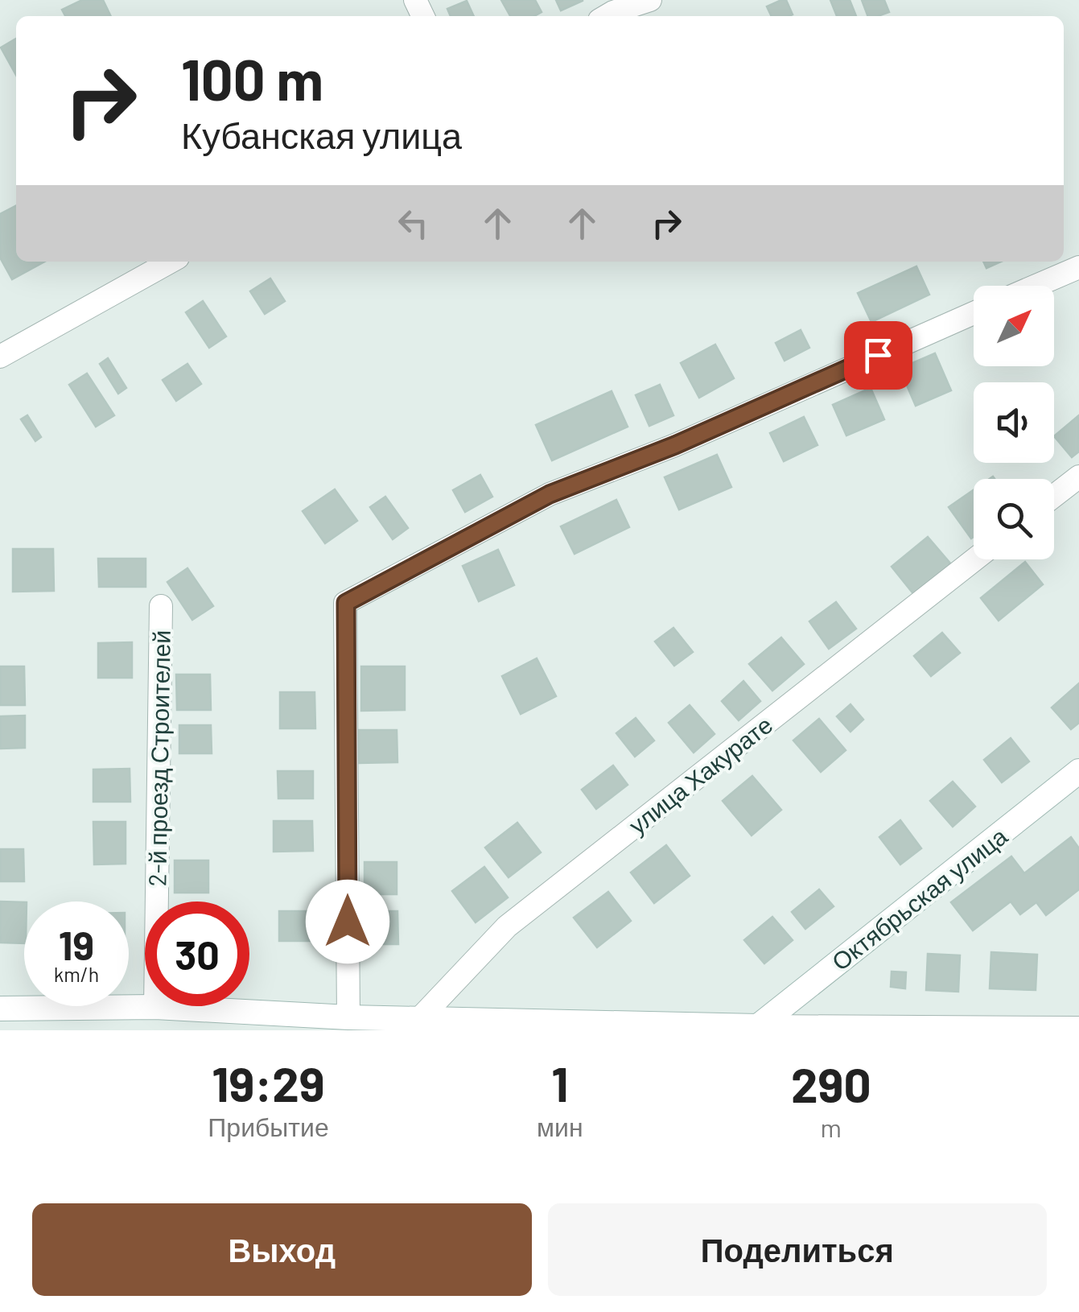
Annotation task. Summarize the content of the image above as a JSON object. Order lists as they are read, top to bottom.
{
  "streets": {
    "street": ["2-й проезд Строителей", "улица Хакурате", "Октябрьская улица"]
  },
  "north": "top right",
  "page": {
    "turn": ["100 m", "Кубанская улица"],
    "speed": "19 km/h",
    "limit": "30",
    "eta": [
      "19:29",
      "Прибытие",
      "1",
      "мин",
      "290",
      "m"
    ],
    "buttons": ["Выход", "Поделиться"]
  }
}
